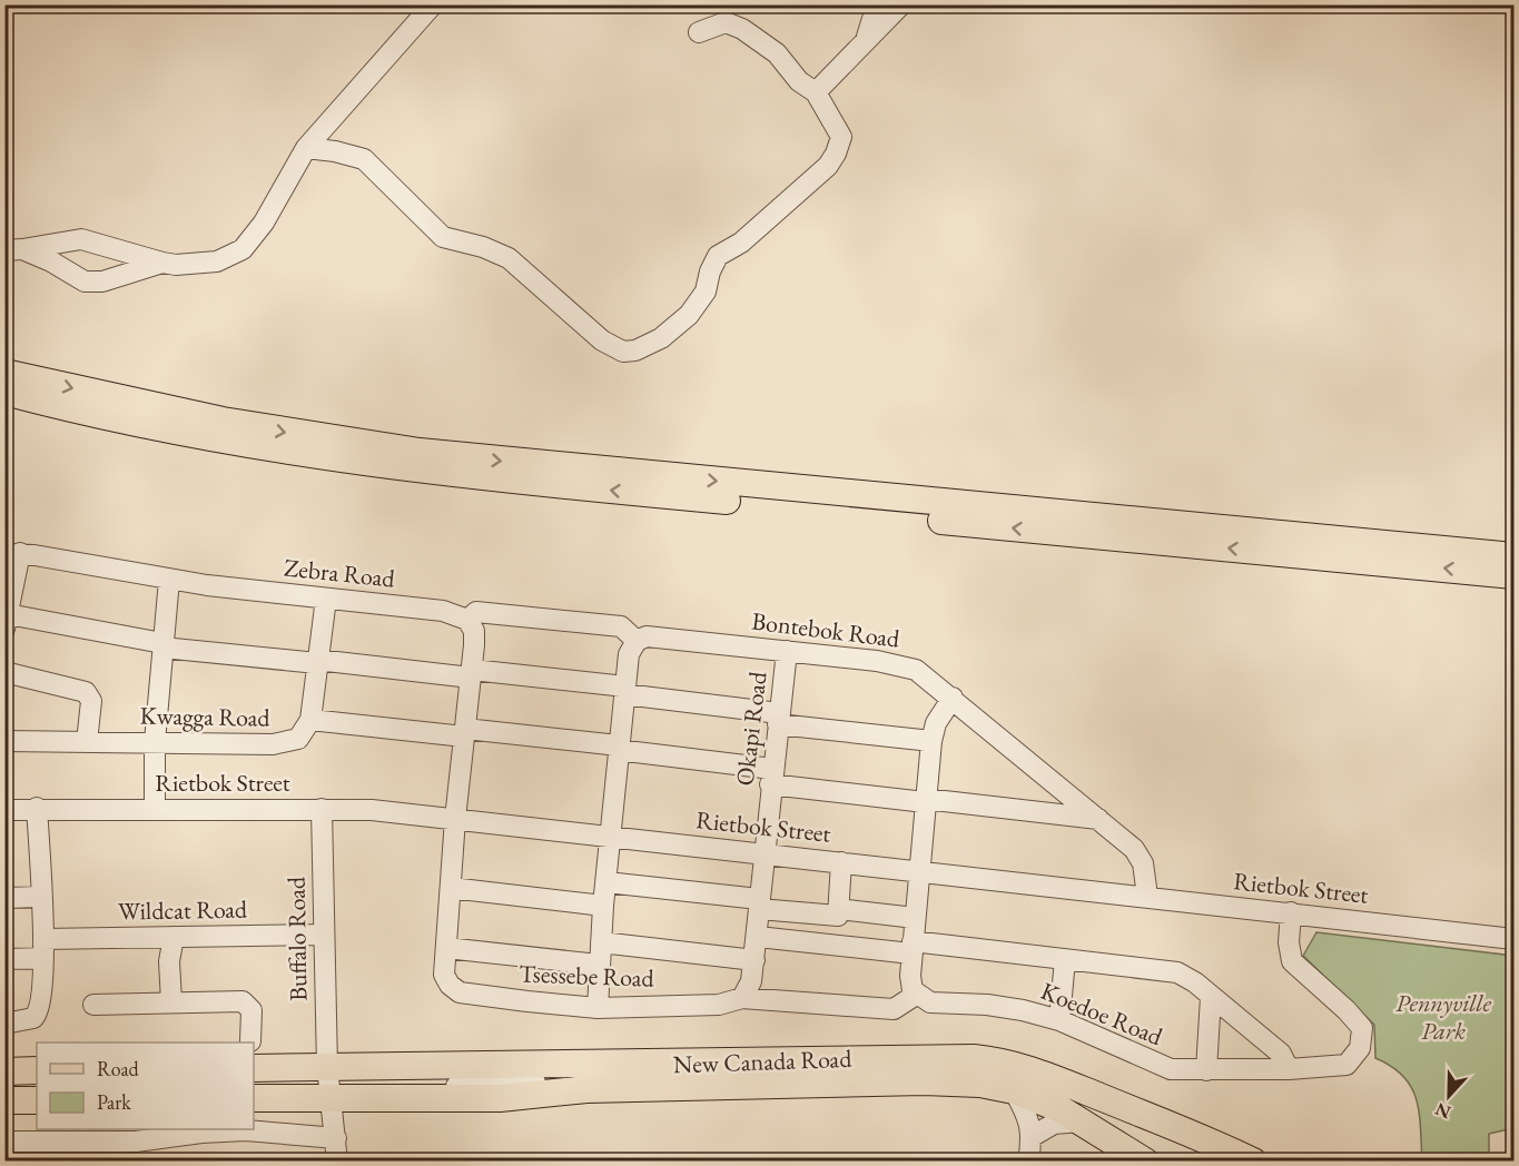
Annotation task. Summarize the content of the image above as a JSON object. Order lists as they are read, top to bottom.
{
  "streets": {
    "main road": ["New Canada Road"],
    "street": [
      "Zebra Road",
      "Bontebok Road",
      "Kwagga Road",
      "Okapi Road",
      "Rietbok Street",
      "Wildcat Road",
      "Buffalo Road",
      "Tsessebe Road",
      "Koedoe Road"
    ]
  },
  "crossings": [
    ["Bontebok Road", "Okapi Road"],
    ["Bontebok Road", "Rietbok Street"],
    ["Okapi Road", "Rietbok Street"],
    ["Rietbok Street", "Buffalo Road"],
    ["Rietbok Street", "Tsessebe Road"],
    ["Rietbok Street", "Koedoe Road"],
    ["Wildcat Road", "Buffalo Road"],
    ["Buffalo Road", "New Canada Road"],
    ["Tsessebe Road", "Koedoe Road"]
  ],
  "parks": ["Pennyville Park"],
  "legend": ["Road", "Park"],
  "north": "bottom"
}
